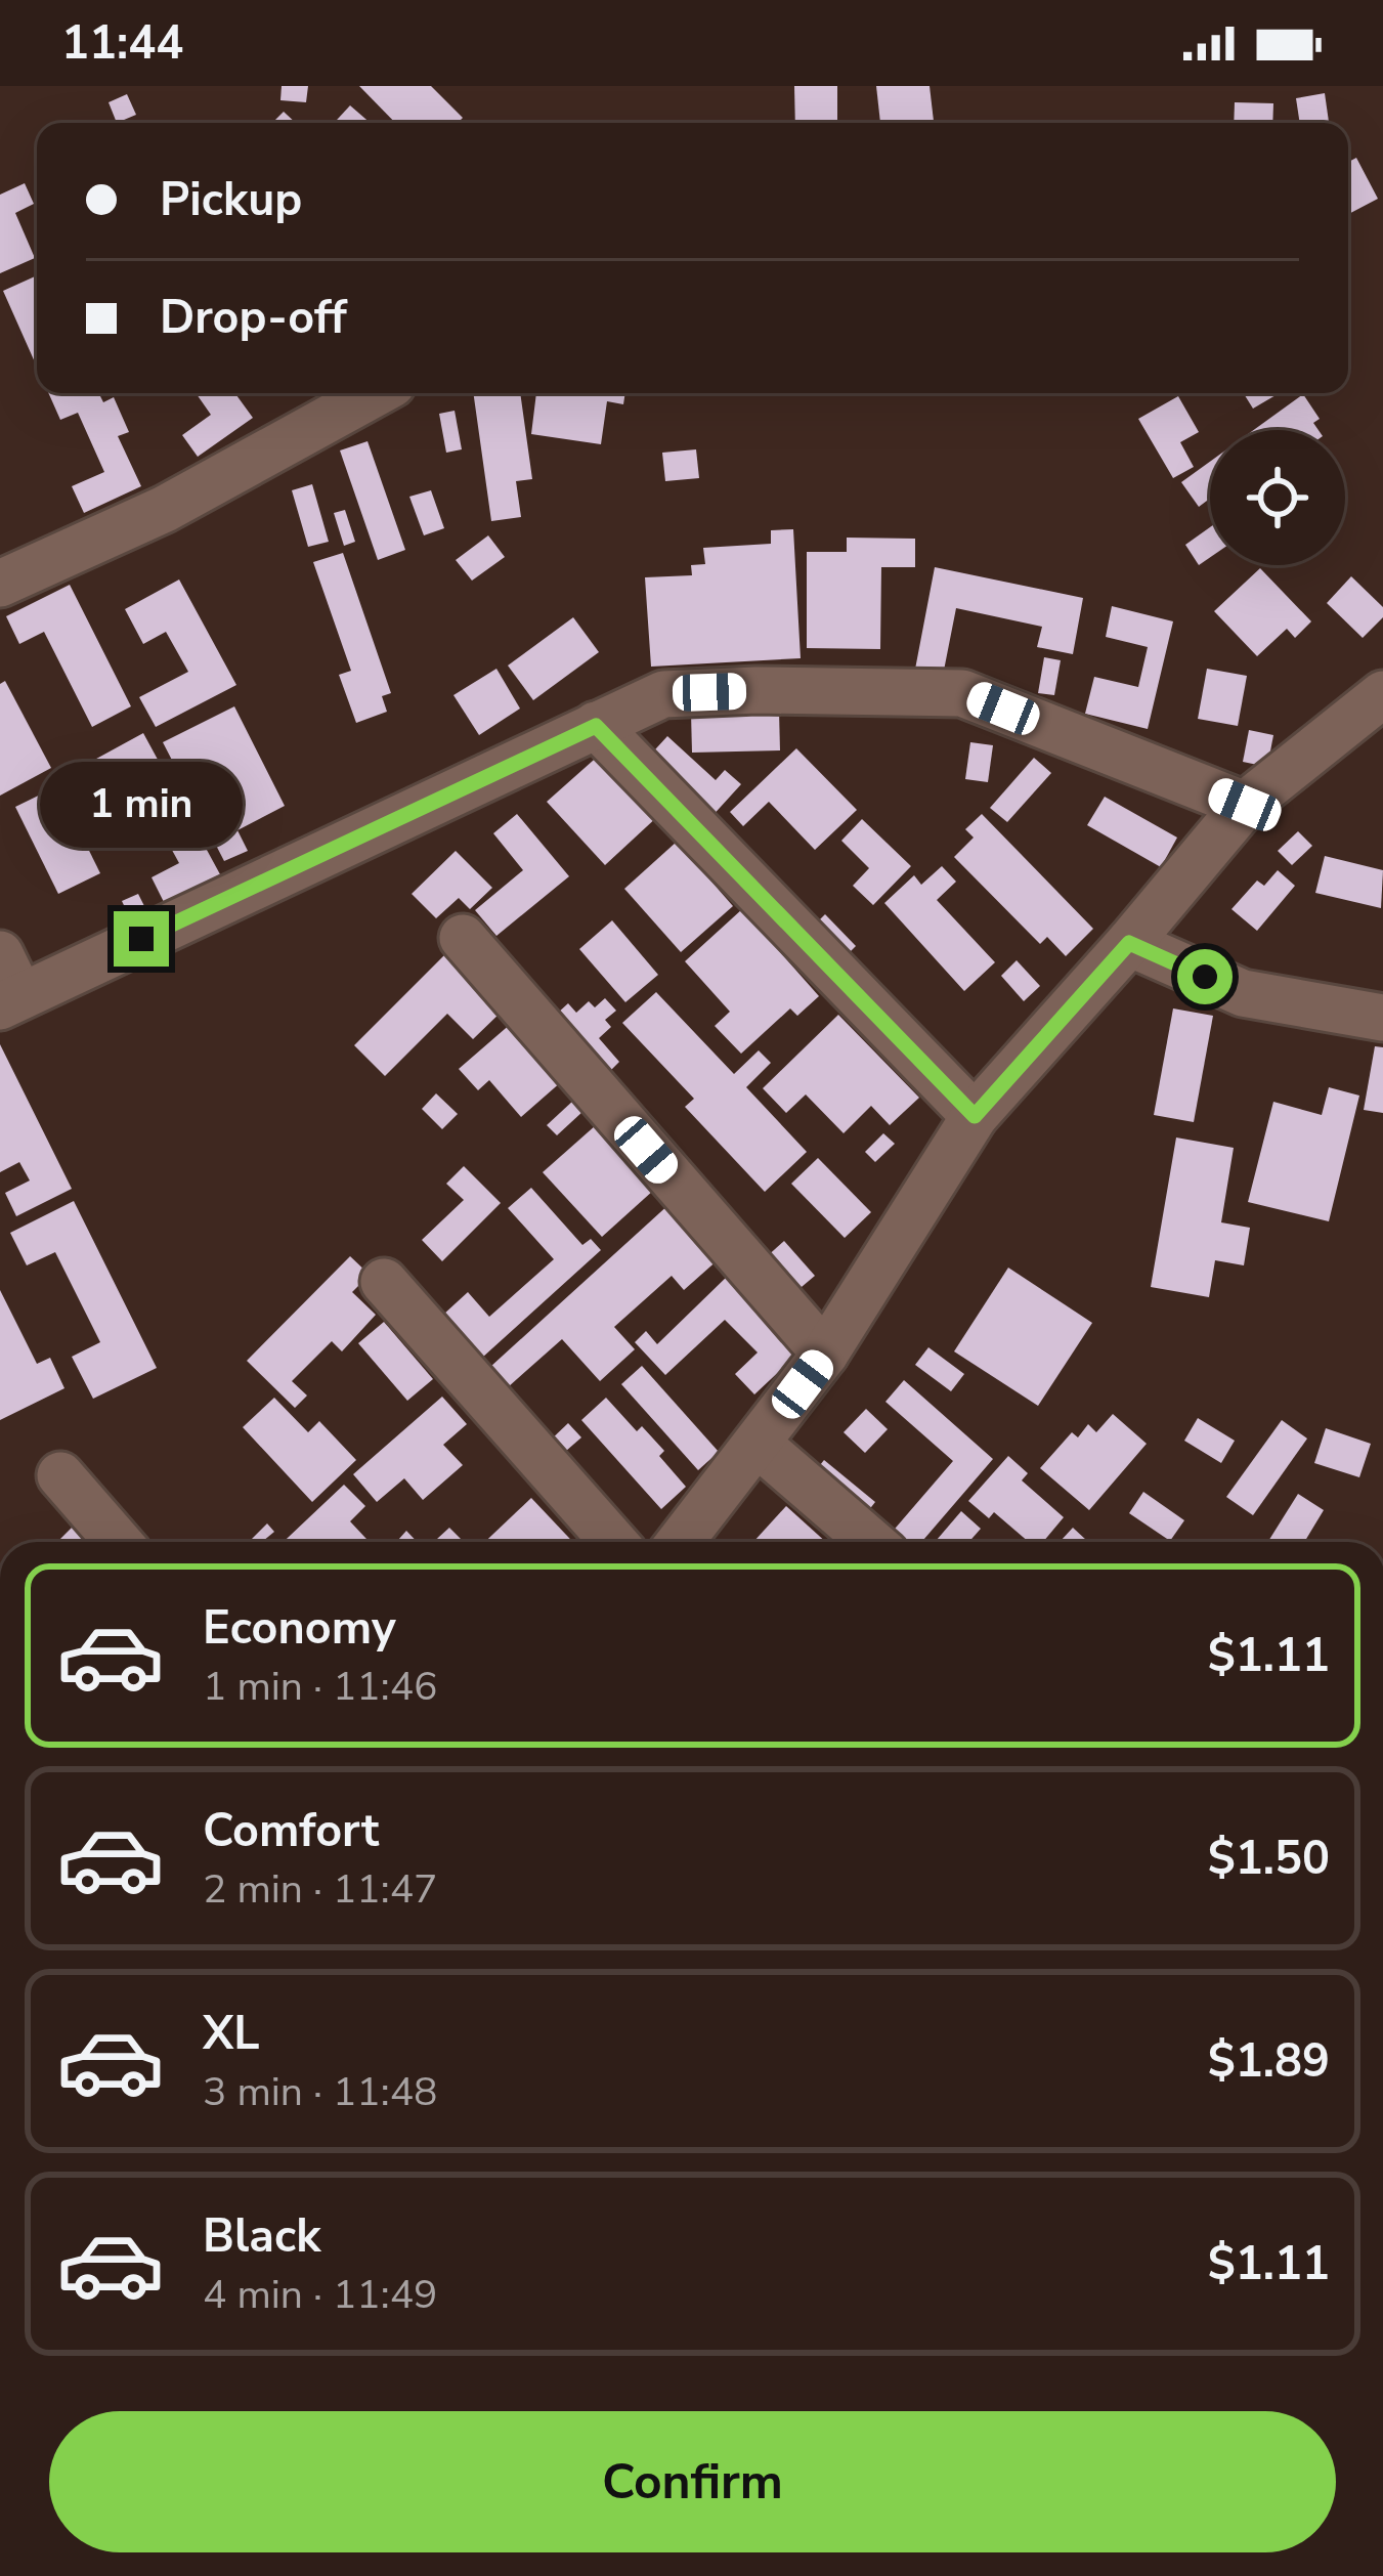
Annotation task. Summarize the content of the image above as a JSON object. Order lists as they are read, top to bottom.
{
  "page": {
    "status": "11:44",
    "banner": ["Pickup", "Drop-off"],
    "bubble": "1 min",
    "list": [
      {
        "name": "Economy",
        "note": "1 min · 11:46",
        "value": "$1.11"
      },
      {
        "name": "Comfort",
        "note": "2 min · 11:47",
        "value": "$1.50"
      },
      {
        "name": "XL",
        "note": "3 min · 11:48",
        "value": "$1.89"
      },
      {
        "name": "Black",
        "note": "4 min · 11:49",
        "value": "$1.11"
      }
    ],
    "buttons": "Confirm"
  }
}
